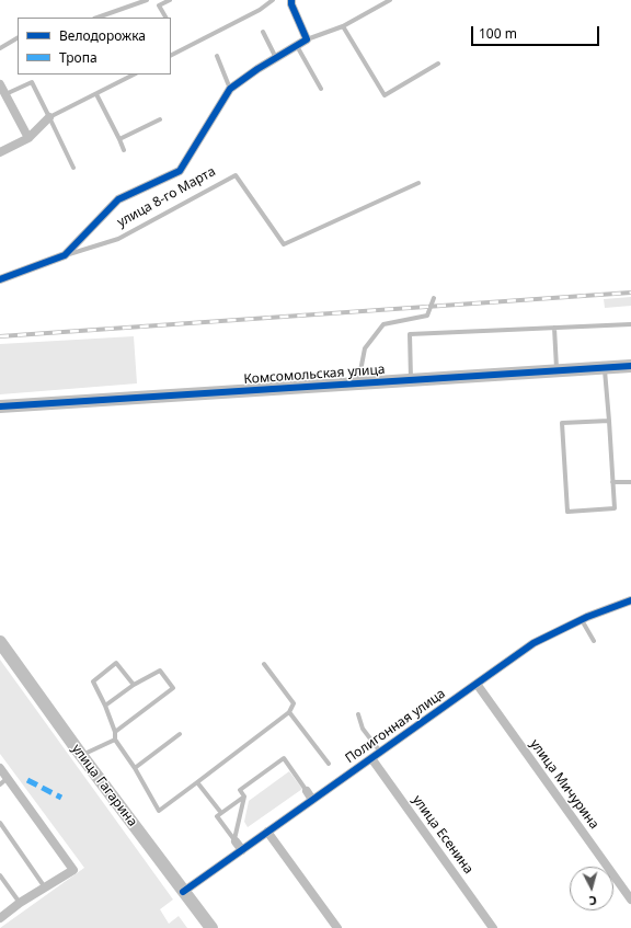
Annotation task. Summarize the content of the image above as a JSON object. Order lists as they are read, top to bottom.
{
  "streets": {
    "street": [
      "улица 8-го Марта",
      "Комсомольская улица",
      "Полигонная улица",
      "улица Мичурина",
      "улица Гагарина",
      "улица Есенина"
    ]
  },
  "crossings": [
    ["Полигонная улица", "улица Мичурина"],
    ["Полигонная улица", "улица Гагарина"],
    ["Полигонная улица", "улица Есенина"]
  ],
  "legend": ["Велодорожка", "Тропа"],
  "scale_bar": "100 m",
  "north": "bottom"
}
